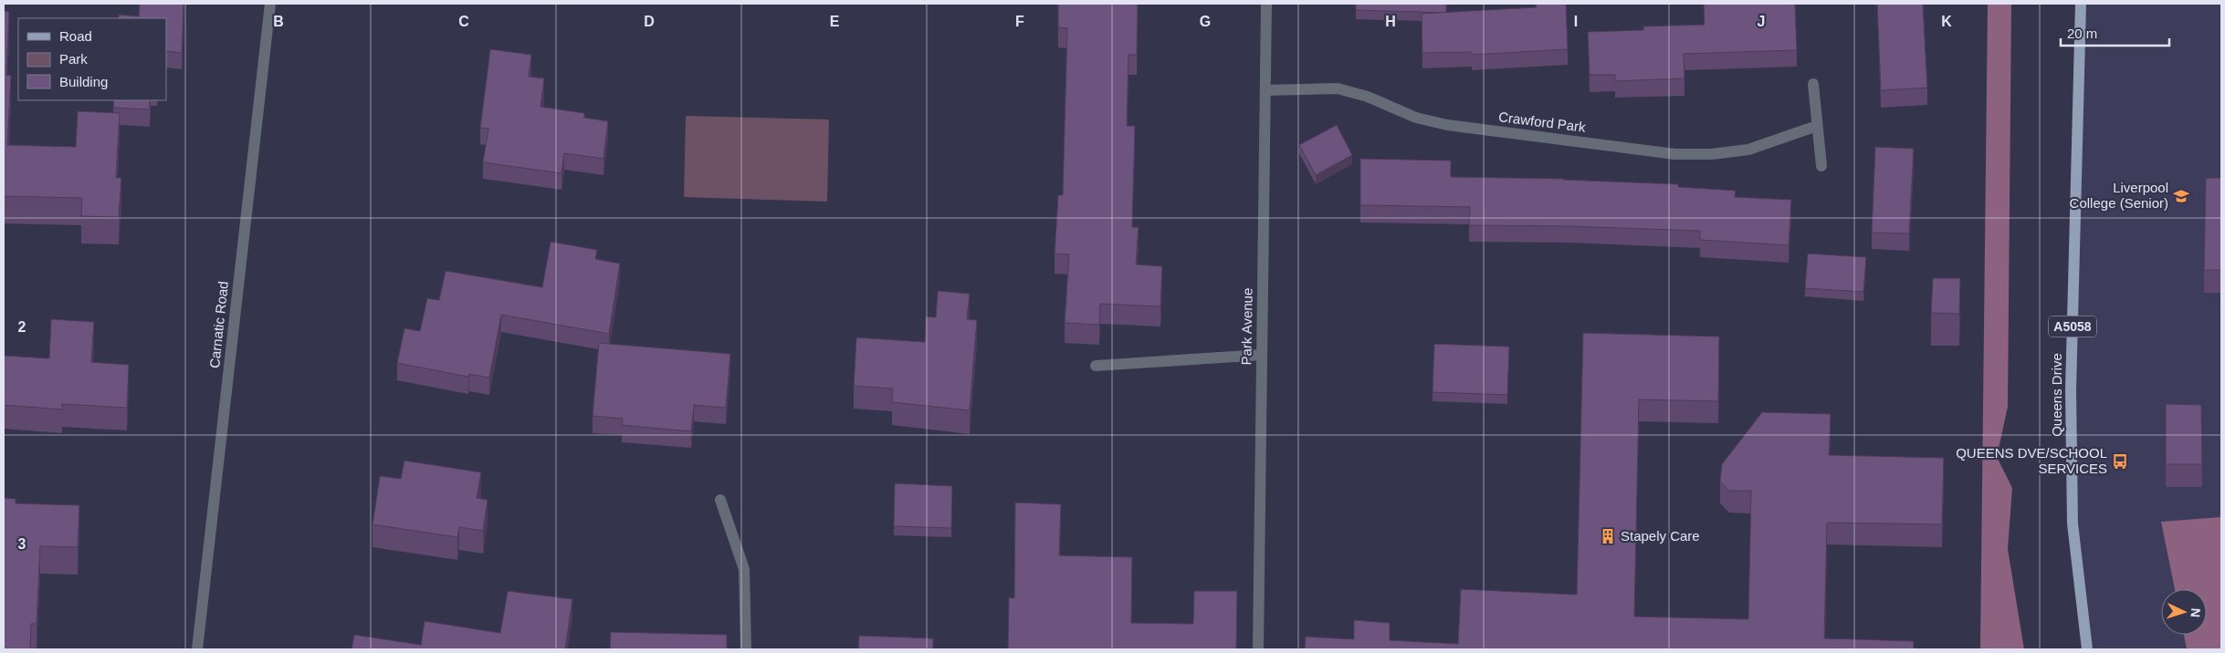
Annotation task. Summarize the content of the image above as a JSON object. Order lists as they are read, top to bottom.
{
  "streets": {
    "main road": ["A5058", "Queens Drive"],
    "street": ["Crawford Park", "Carnatic Road", "Park Avenue"]
  },
  "crossings": [
    ["Crawford Park", "Park Avenue"]
  ],
  "places": {
    "school or university": ["Liverpool College (Senior)"],
    "bus stop": ["QUEENS DVE/SCHOOL SERVICES"],
    "building": ["Stapely Care"]
  },
  "legend": ["Road", "Park", "Building"],
  "scale_bar": "20 m",
  "north": "right",
  "grid": {
    "columns": [
      "B",
      "C",
      "D",
      "E",
      "F",
      "G",
      "H",
      "I",
      "J",
      "K"
    ],
    "rows": ["2", "3"]
  }
}
